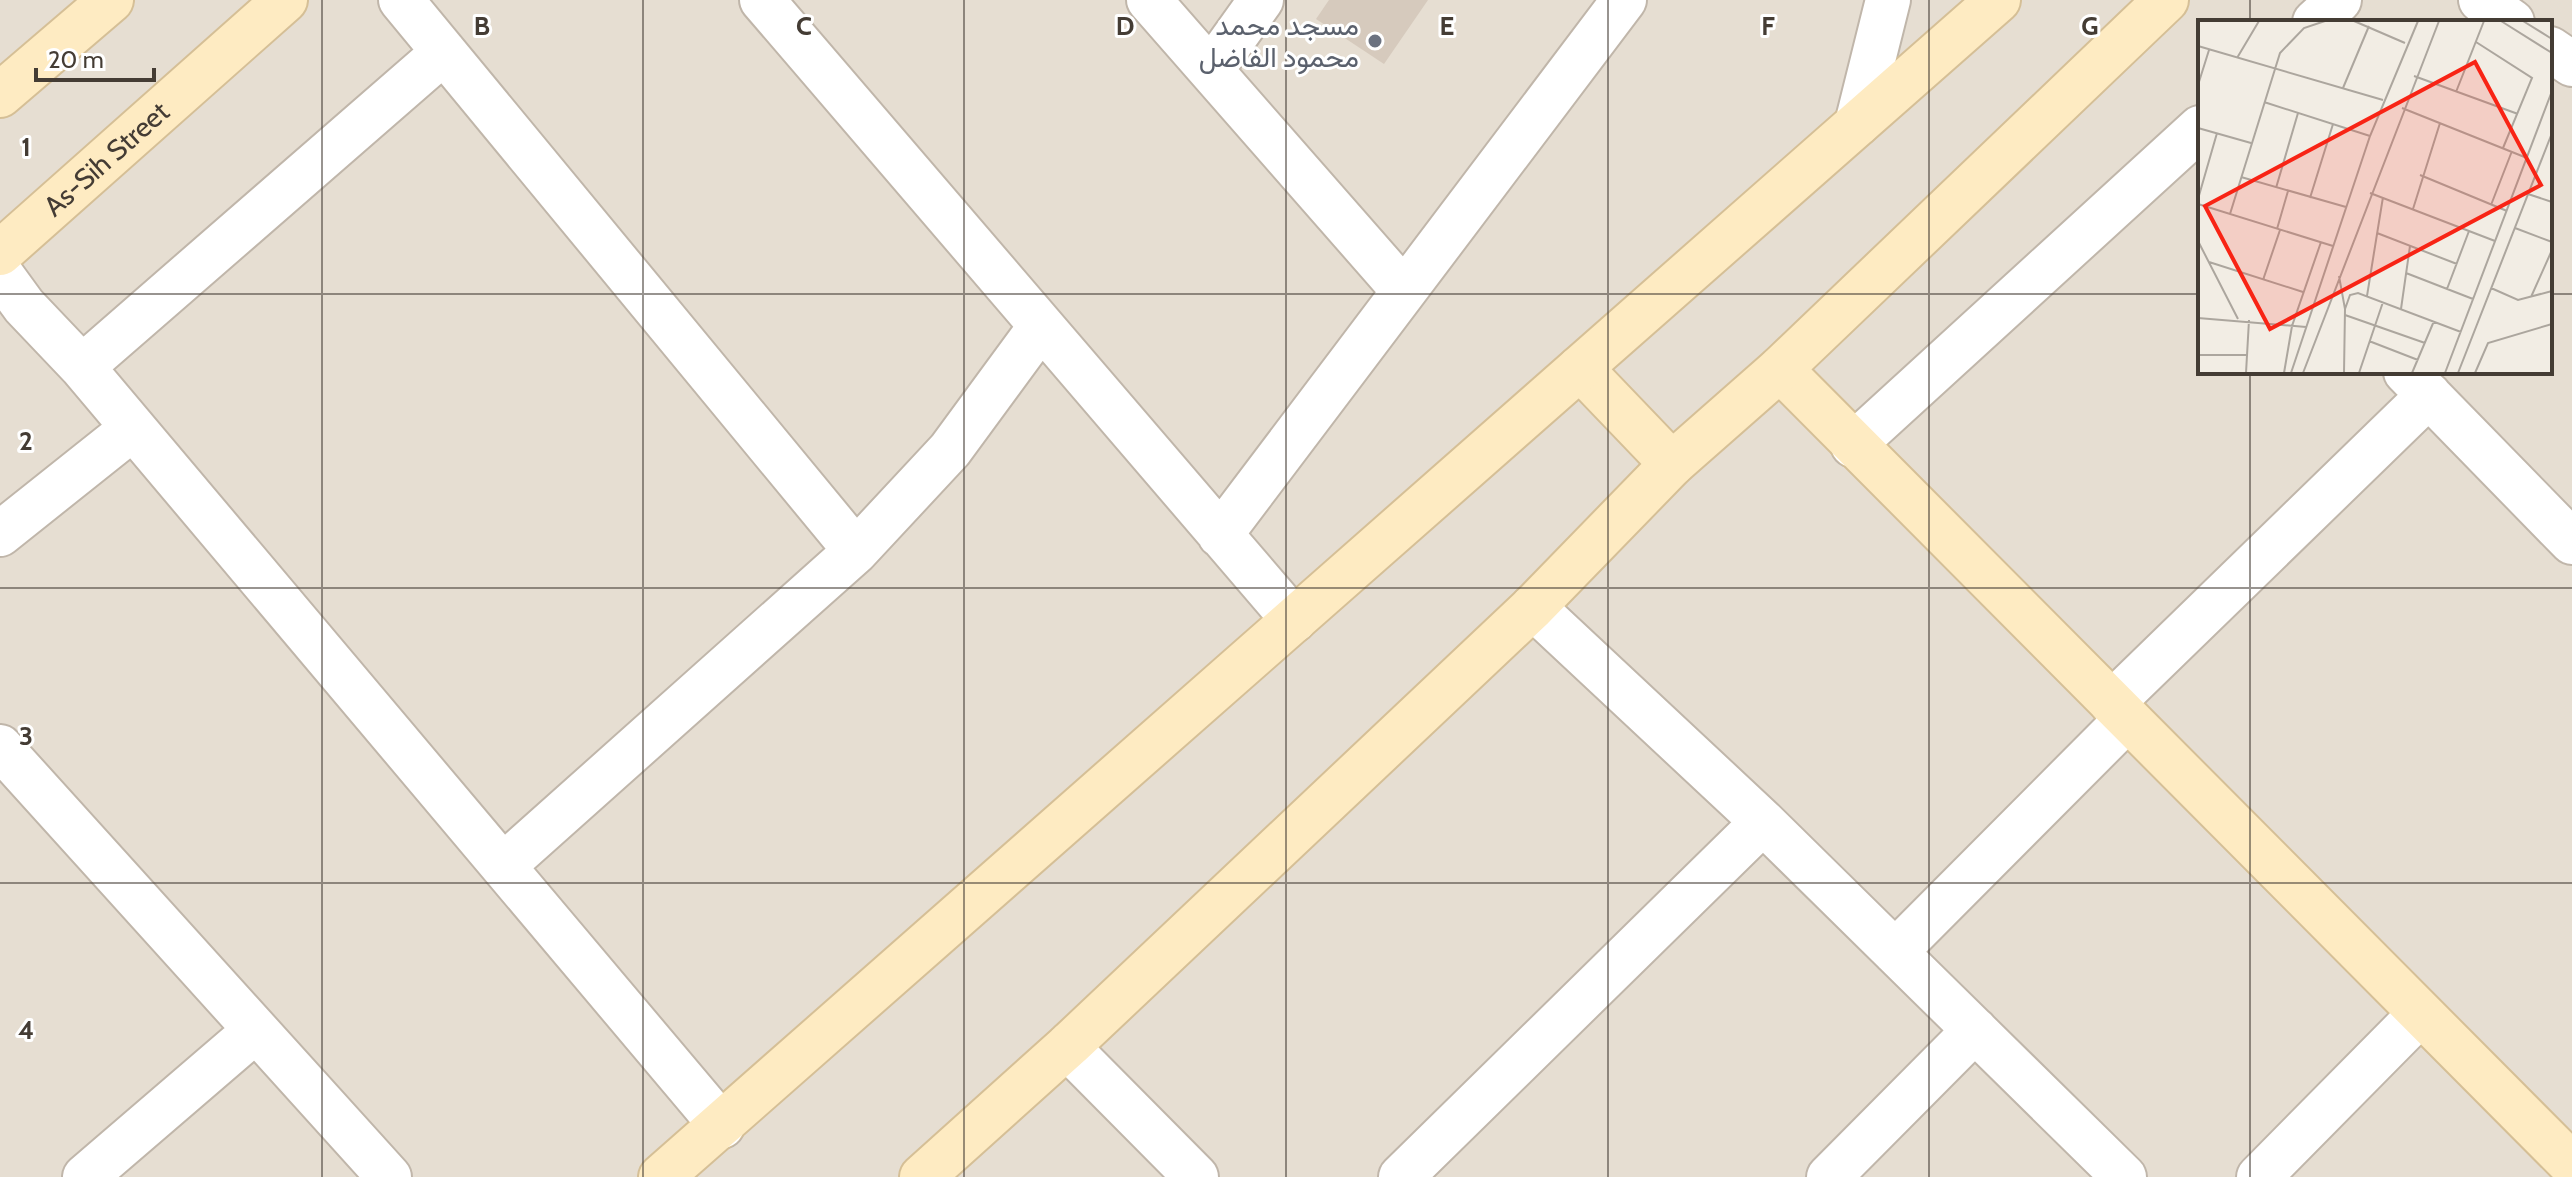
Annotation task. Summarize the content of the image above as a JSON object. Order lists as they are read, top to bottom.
{
  "streets": {
    "street": ["As-Sih Street"]
  },
  "places": ["مسجد محمد محمود الفاضل"],
  "scale_bar": "20 m",
  "grid": {
    "columns": [
      "B",
      "C",
      "D",
      "E",
      "F",
      "G"
    ],
    "rows": [
      "1",
      "2",
      "3",
      "4"
    ]
  }
}
